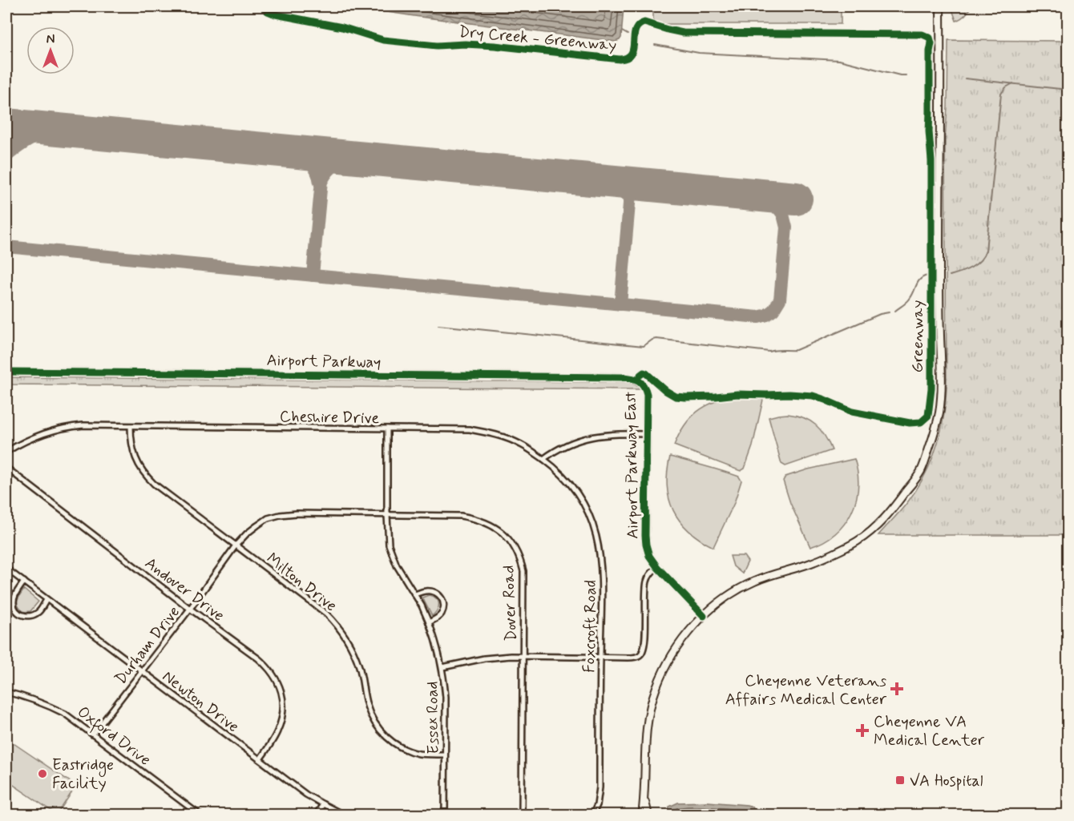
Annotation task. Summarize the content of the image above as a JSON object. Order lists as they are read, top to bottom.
{
  "streets": {
    "main road": ["Airport Parkway", "Airport Parkway East"],
    "street": [
      "Cheshire Drive",
      "Milton Drive",
      "Andover Drive",
      "Dover Road",
      "Foxcroft Road",
      "Durham Drive",
      "Newton Drive",
      "Essex Road",
      "Oxford Drive"
    ],
    "cycle path": ["Dry Creek - Greenway"]
  },
  "crossings": [
    ["Airport Parkway", "Airport Parkway East"],
    ["Cheshire Drive", "Milton Drive"],
    ["Cheshire Drive", "Foxcroft Road"],
    ["Cheshire Drive", "Essex Road"],
    ["Milton Drive", "Dover Road"],
    ["Milton Drive", "Durham Drive"],
    ["Milton Drive", "Essex Road"],
    ["Andover Drive", "Durham Drive"],
    ["Andover Drive", "Newton Drive"],
    ["Dover Road", "Durham Drive"],
    ["Dover Road", "Essex Road"],
    ["Durham Drive", "Newton Drive"],
    ["Durham Drive", "Oxford Drive"]
  ],
  "places": {
    "health": ["Cheyenne Veterans Affairs Medical Center", "Cheyenne VA Medical Center"],
    "other": ["Eastridge Facility"],
    "transit": ["VA Hospital"]
  },
  "north": "top"
}
